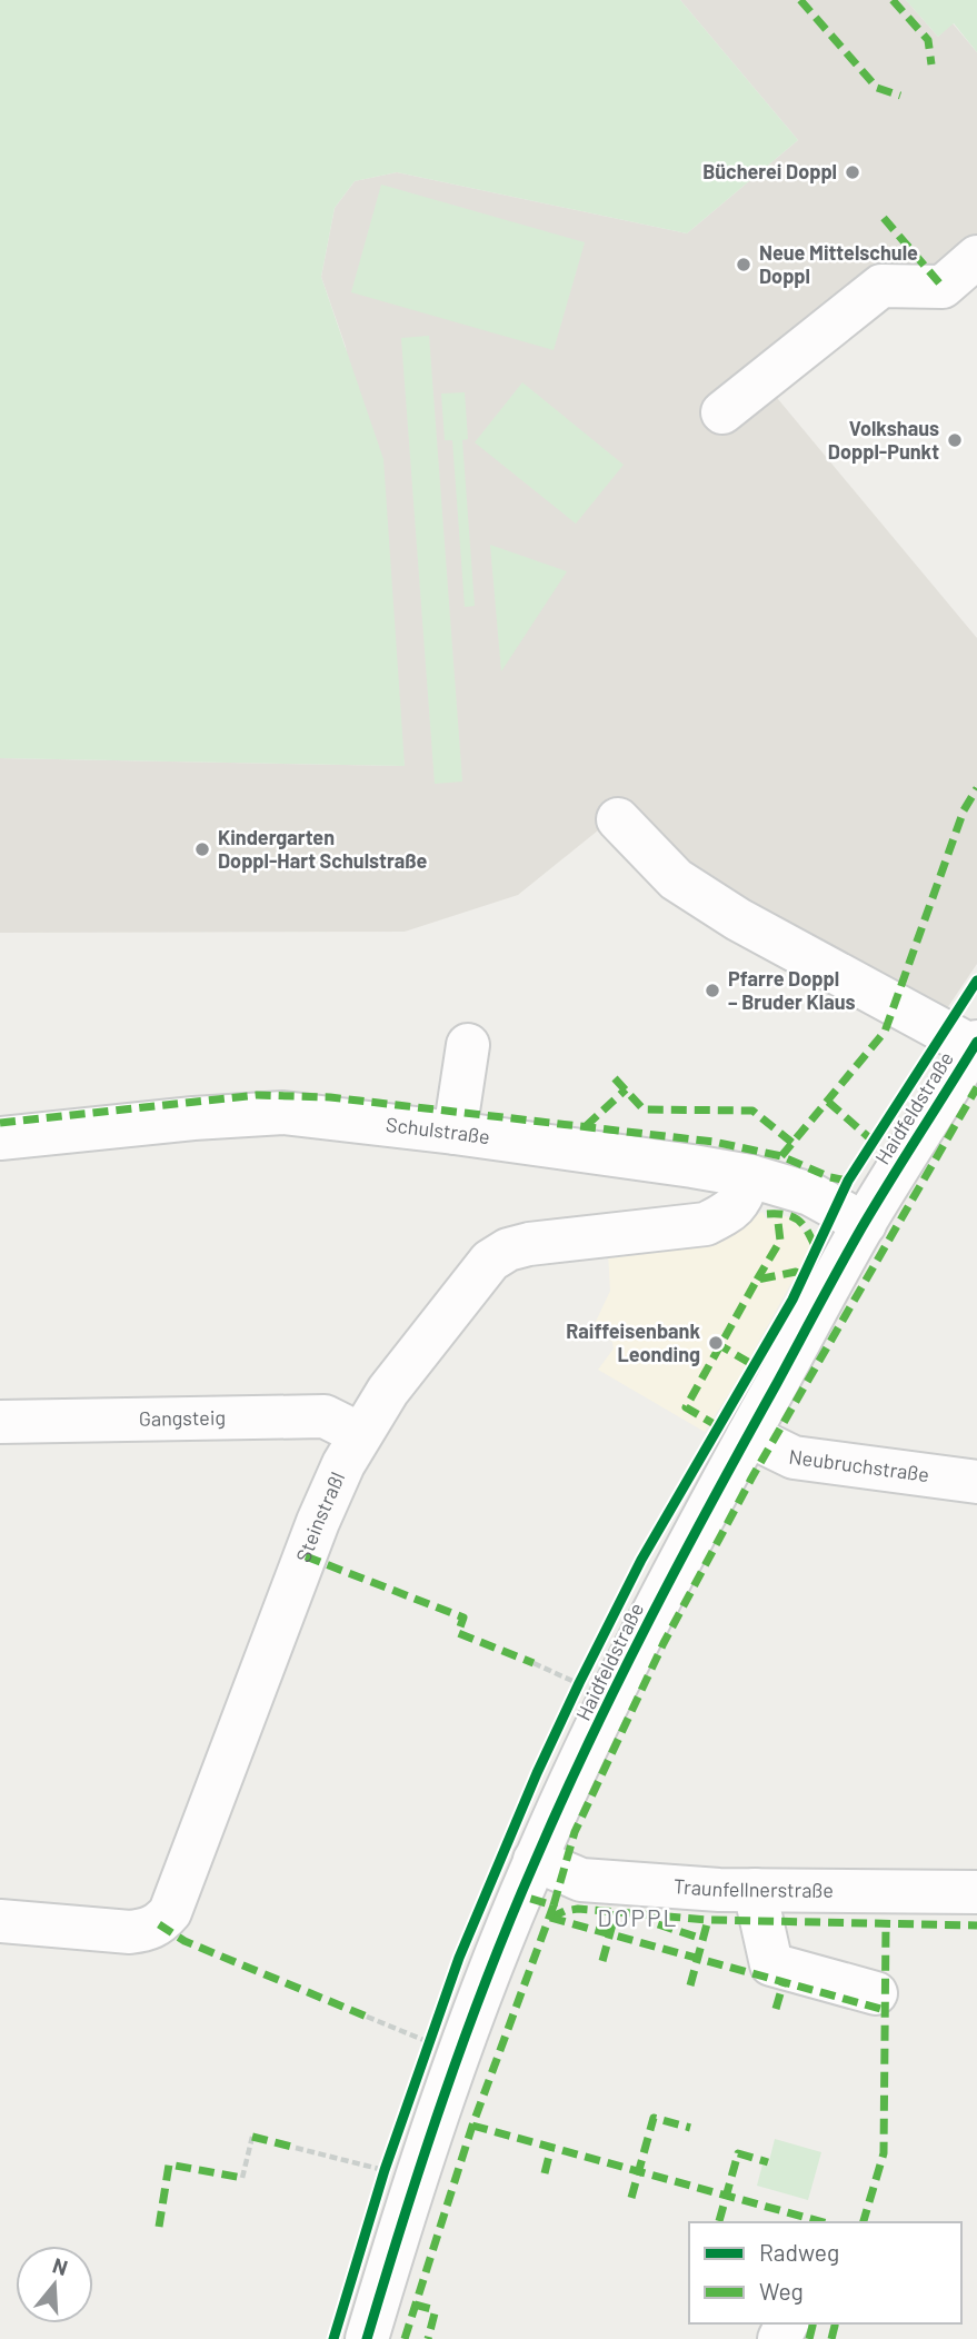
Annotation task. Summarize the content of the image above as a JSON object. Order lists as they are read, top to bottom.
{
  "streets": {
    "street": [
      "Haidfeldstraße",
      "Schulstraße",
      "Gangsteig",
      "Neubruchstraße",
      "Steinstraßl",
      "Traunfellnerstraße"
    ]
  },
  "crossings": [
    ["Haidfeldstraße", "Schulstraße"],
    ["Haidfeldstraße", "Neubruchstraße"],
    ["Haidfeldstraße", "Traunfellnerstraße"],
    ["Schulstraße", "Steinstraßl"],
    ["Gangsteig", "Steinstraßl"]
  ],
  "districts": ["DOPPL"],
  "places": [
    "Bücherei Doppl",
    "Neue Mittelschule Doppl",
    "Volkshaus Doppl-Punkt",
    "Kindergarten Doppl-Hart Schulstraße",
    "Pfarre Doppl – Bruder Klaus",
    "Raiffeisenbank Leonding"
  ],
  "legend": ["Radweg", "Weg"],
  "north": "top"
}
